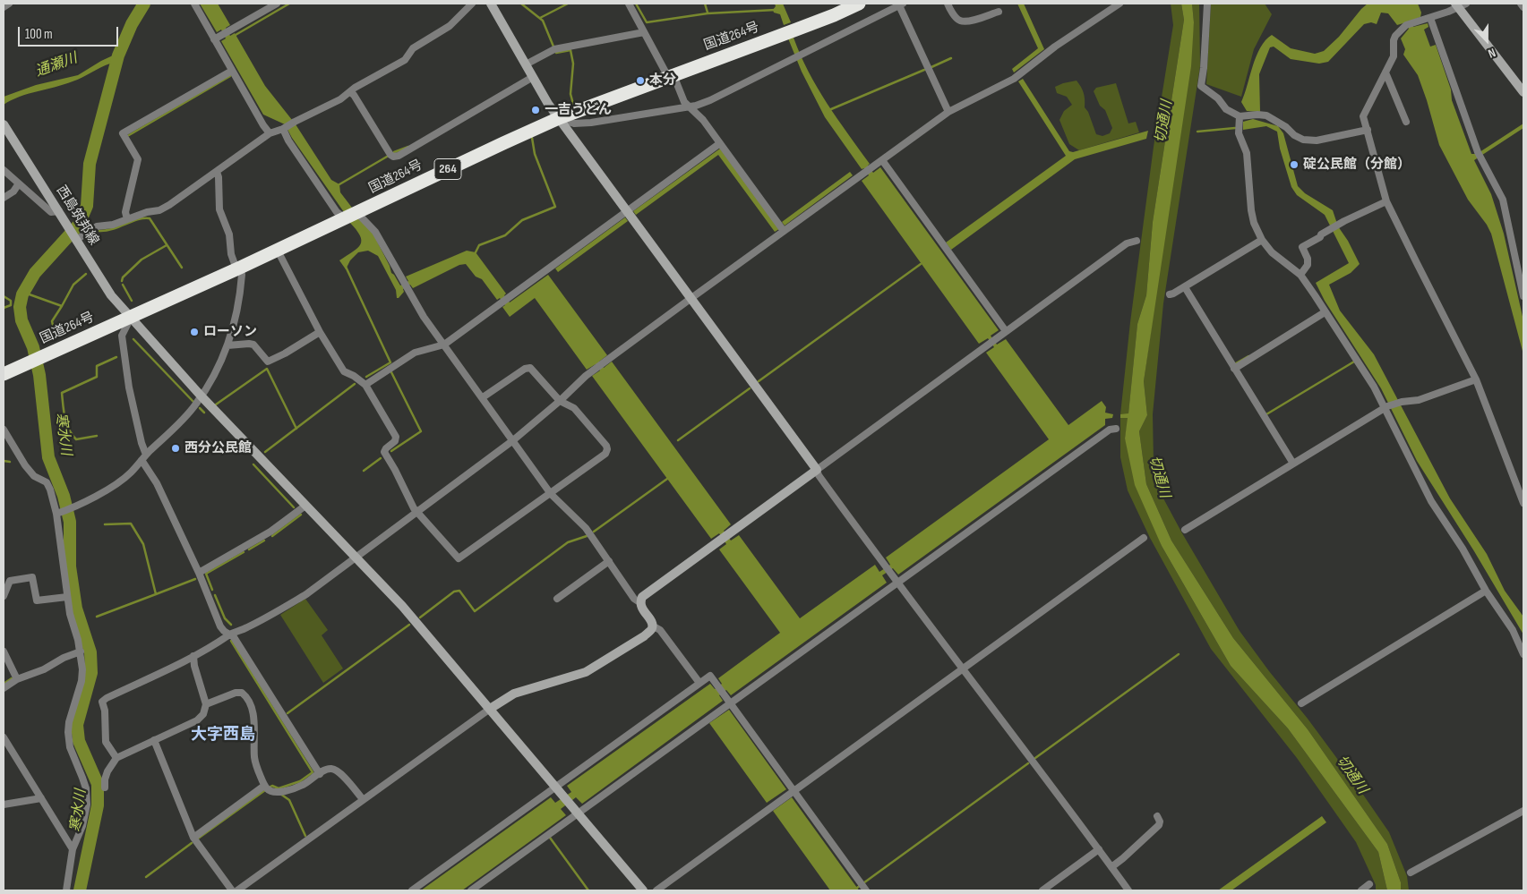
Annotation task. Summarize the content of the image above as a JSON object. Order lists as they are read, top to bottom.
{
  "streets": {
    "highway": ["国道264号", "264"],
    "street": ["西島筑邦線"]
  },
  "crossings": [
    ["国道264号", "西島筑邦線"]
  ],
  "districts": ["大字西島"],
  "water": ["通瀬川", "切通川", "寒水川"],
  "places": [
    "本分",
    "一吉うどん",
    "碇公民館（分館）",
    "ローソン",
    "西分公民館"
  ],
  "scale_bar": "100 m",
  "north": "bottom"
}
